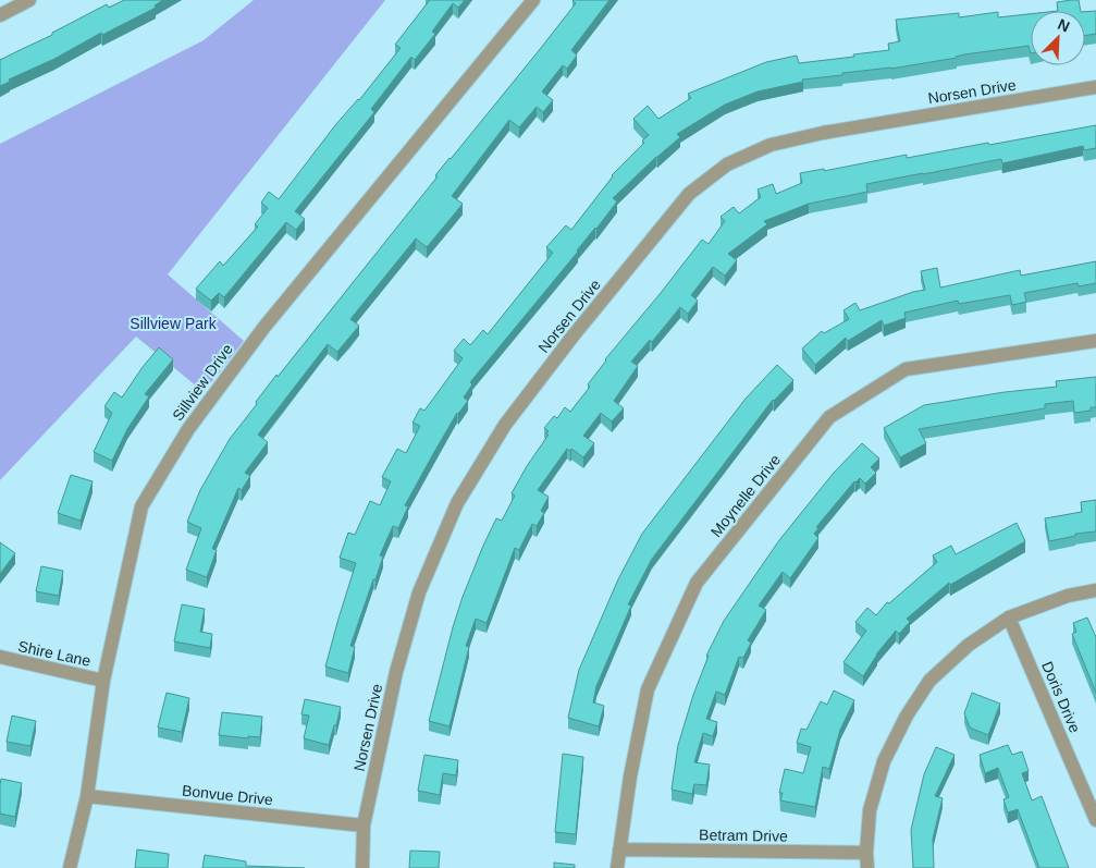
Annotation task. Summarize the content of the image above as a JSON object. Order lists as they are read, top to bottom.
{
  "streets": {
    "street": [
      "Norsen Drive",
      "Sillview Drive",
      "Moynelle Drive",
      "Shire Lane",
      "Doris Drive",
      "Bonvue Drive",
      "Betram Drive"
    ]
  },
  "crossings": [
    ["Norsen Drive", "Bonvue Drive"],
    ["Sillview Drive", "Shire Lane"],
    ["Sillview Drive", "Bonvue Drive"],
    ["Moynelle Drive", "Betram Drive"]
  ],
  "parks": ["Sillview Park"],
  "north": "top right"
}
